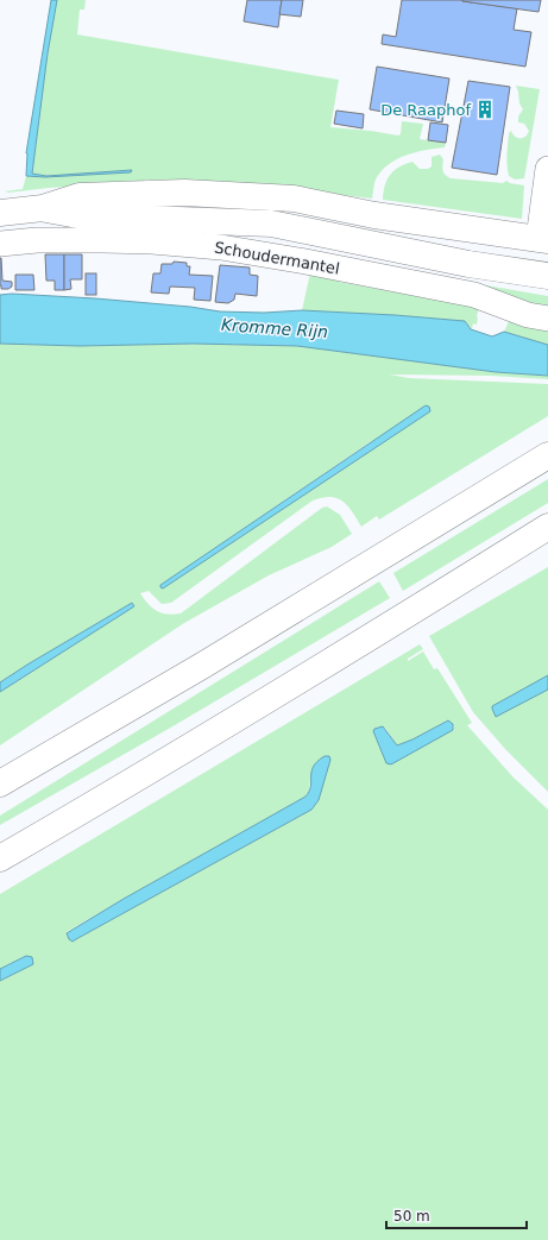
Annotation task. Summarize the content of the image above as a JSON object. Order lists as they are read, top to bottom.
{
  "streets": {
    "main road": ["Schoudermantel"]
  },
  "water": ["Kromme Rijn"],
  "places": {
    "building": ["De Raaphof"]
  },
  "scale_bar": "50 m"
}
